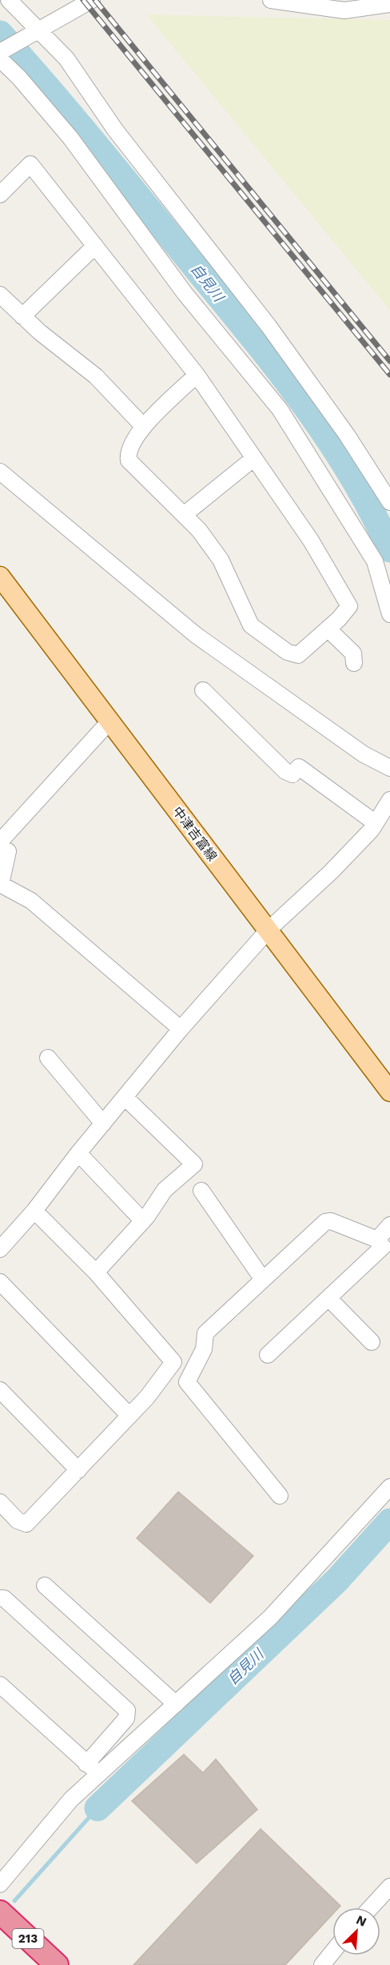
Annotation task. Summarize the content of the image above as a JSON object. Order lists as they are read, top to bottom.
{
  "streets": {
    "highway": ["213"],
    "main road": ["中津吉富線"]
  },
  "water": ["自見川"],
  "north": "top right"
}
